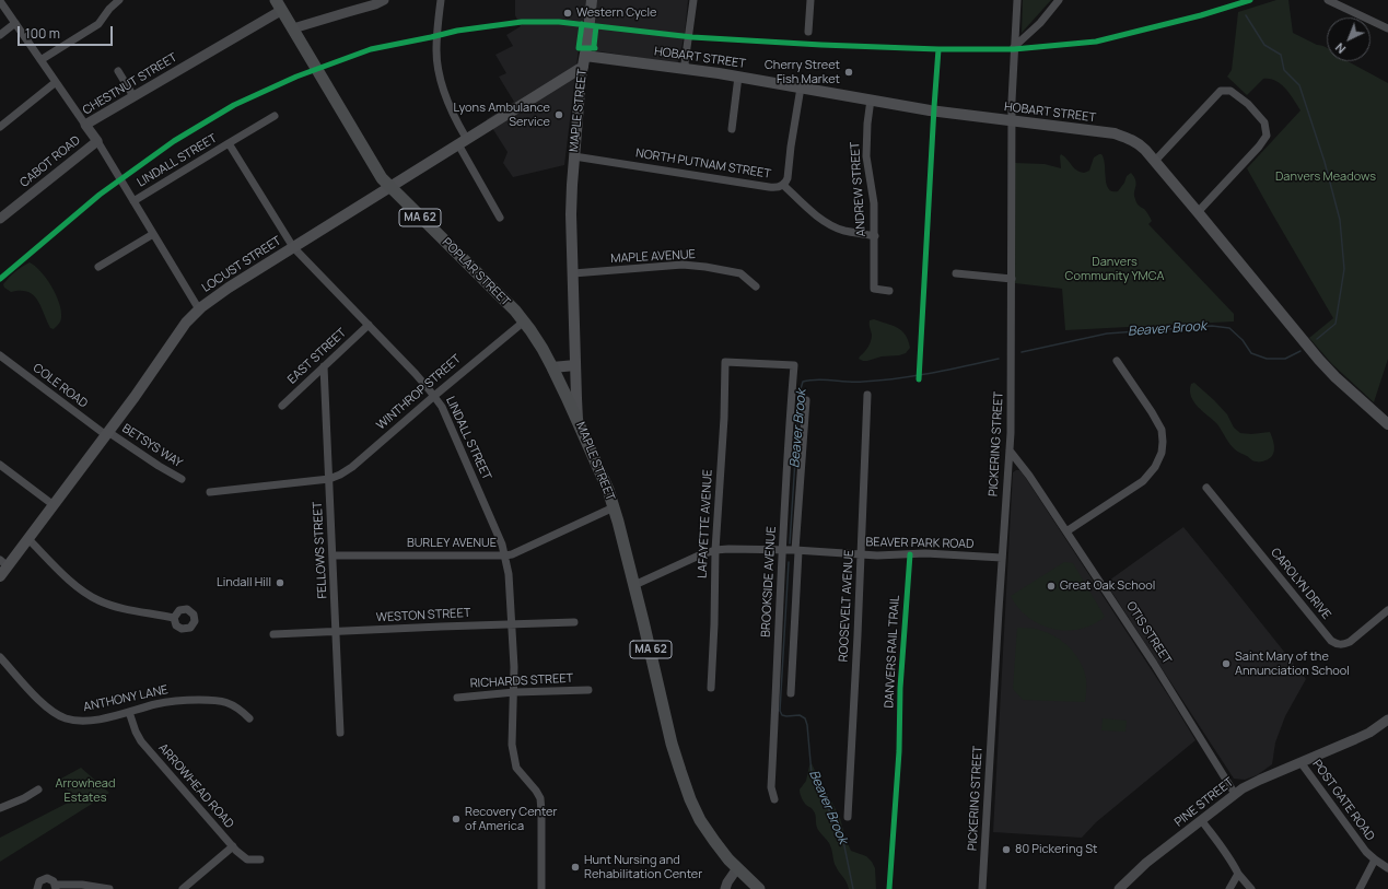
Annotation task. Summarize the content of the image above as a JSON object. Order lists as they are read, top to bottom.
{
  "streets": {
    "main road": [
      "HOBART STREET",
      "MAPLE STREET",
      "MA 62",
      "LOCUST STREET",
      "POPLAR STREET"
    ],
    "street": [
      "CHESTNUT STREET",
      "LINDALL STREET",
      "CABOT ROAD",
      "NORTH PUTNAM STREET",
      "ANDREW STREET",
      "MAPLE AVENUE",
      "EAST STREET",
      "COLE ROAD",
      "WINTHROP STREET",
      "PICKERING STREET",
      "BETSYS WAY",
      "LAFAYETTE AVENUE",
      "BURLEY AVENUE",
      "BEAVER PARK ROAD",
      "FELLOWS STREET",
      "BROOKSIDE AVENUE",
      "CAROLYN DRIVE",
      "ROOSEVELT AVENUE",
      "WESTON STREET",
      "OTIS STREET",
      "RICHARDS STREET",
      "ANTHONY LANE",
      "ARROWHEAD ROAD",
      "POST GATE ROAD",
      "PINE STREET"
    ],
    "cycle path": ["DANVERS RAIL TRAIL"]
  },
  "crossings": [
    ["HOBART STREET", "MAPLE STREET"],
    ["HOBART STREET", "NORTH PUTNAM STREET"],
    ["HOBART STREET", "ANDREW STREET"],
    ["HOBART STREET", "LOCUST STREET"],
    ["HOBART STREET", "PICKERING STREET"],
    ["CHESTNUT STREET", "LINDALL STREET"],
    ["CHESTNUT STREET", "CABOT ROAD"],
    ["CHESTNUT STREET", "LOCUST STREET"],
    ["CHESTNUT STREET", "POPLAR STREET"],
    ["MAPLE STREET", "NORTH PUTNAM STREET"],
    ["MAPLE STREET", "MAPLE AVENUE"],
    ["MAPLE STREET", "LOCUST STREET"],
    ["MAPLE STREET", "POPLAR STREET"],
    ["MAPLE STREET", "BURLEY AVENUE"],
    ["MAPLE STREET", "BEAVER PARK ROAD"],
    ["LINDALL STREET", "LOCUST STREET"],
    ["LINDALL STREET", "EAST STREET"],
    ["LINDALL STREET", "WINTHROP STREET"],
    ["LINDALL STREET", "BURLEY AVENUE"],
    ["LINDALL STREET", "WESTON STREET"],
    ["LINDALL STREET", "RICHARDS STREET"],
    ["LOCUST STREET", "POPLAR STREET"],
    ["LOCUST STREET", "COLE ROAD"],
    ["LOCUST STREET", "BETSYS WAY"],
    ["POPLAR STREET", "WINTHROP STREET"],
    ["EAST STREET", "FELLOWS STREET"],
    ["COLE ROAD", "BETSYS WAY"],
    ["WINTHROP STREET", "FELLOWS STREET"],
    ["PICKERING STREET", "BEAVER PARK ROAD"],
    ["PICKERING STREET", "OTIS STREET"],
    ["LAFAYETTE AVENUE", "BEAVER PARK ROAD"],
    ["LAFAYETTE AVENUE", "BROOKSIDE AVENUE"],
    ["BURLEY AVENUE", "FELLOWS STREET"],
    ["BEAVER PARK ROAD", "BROOKSIDE AVENUE"],
    ["BEAVER PARK ROAD", "ROOSEVELT AVENUE"],
    ["FELLOWS STREET", "WESTON STREET"],
    ["OTIS STREET", "PINE STREET"],
    ["ANTHONY LANE", "ARROWHEAD ROAD"],
    ["POST GATE ROAD", "PINE STREET"]
  ],
  "water": ["Beaver Brook"],
  "parks": ["Danvers Meadows", "Danvers Community YMCA", "Arrowhead Estates"],
  "places": [
    "Western Cycle",
    "Cherry Street Fish Market",
    "Lyons Ambulance Service",
    "Lindall Hill",
    "Great Oak School",
    "Saint Mary of the Annunciation School",
    "Recovery Center of America",
    "80 Pickering St",
    "Hunt Nursing and Rehabilitation Center"
  ],
  "scale_bar": "100 m",
  "north": "bottom left"
}
